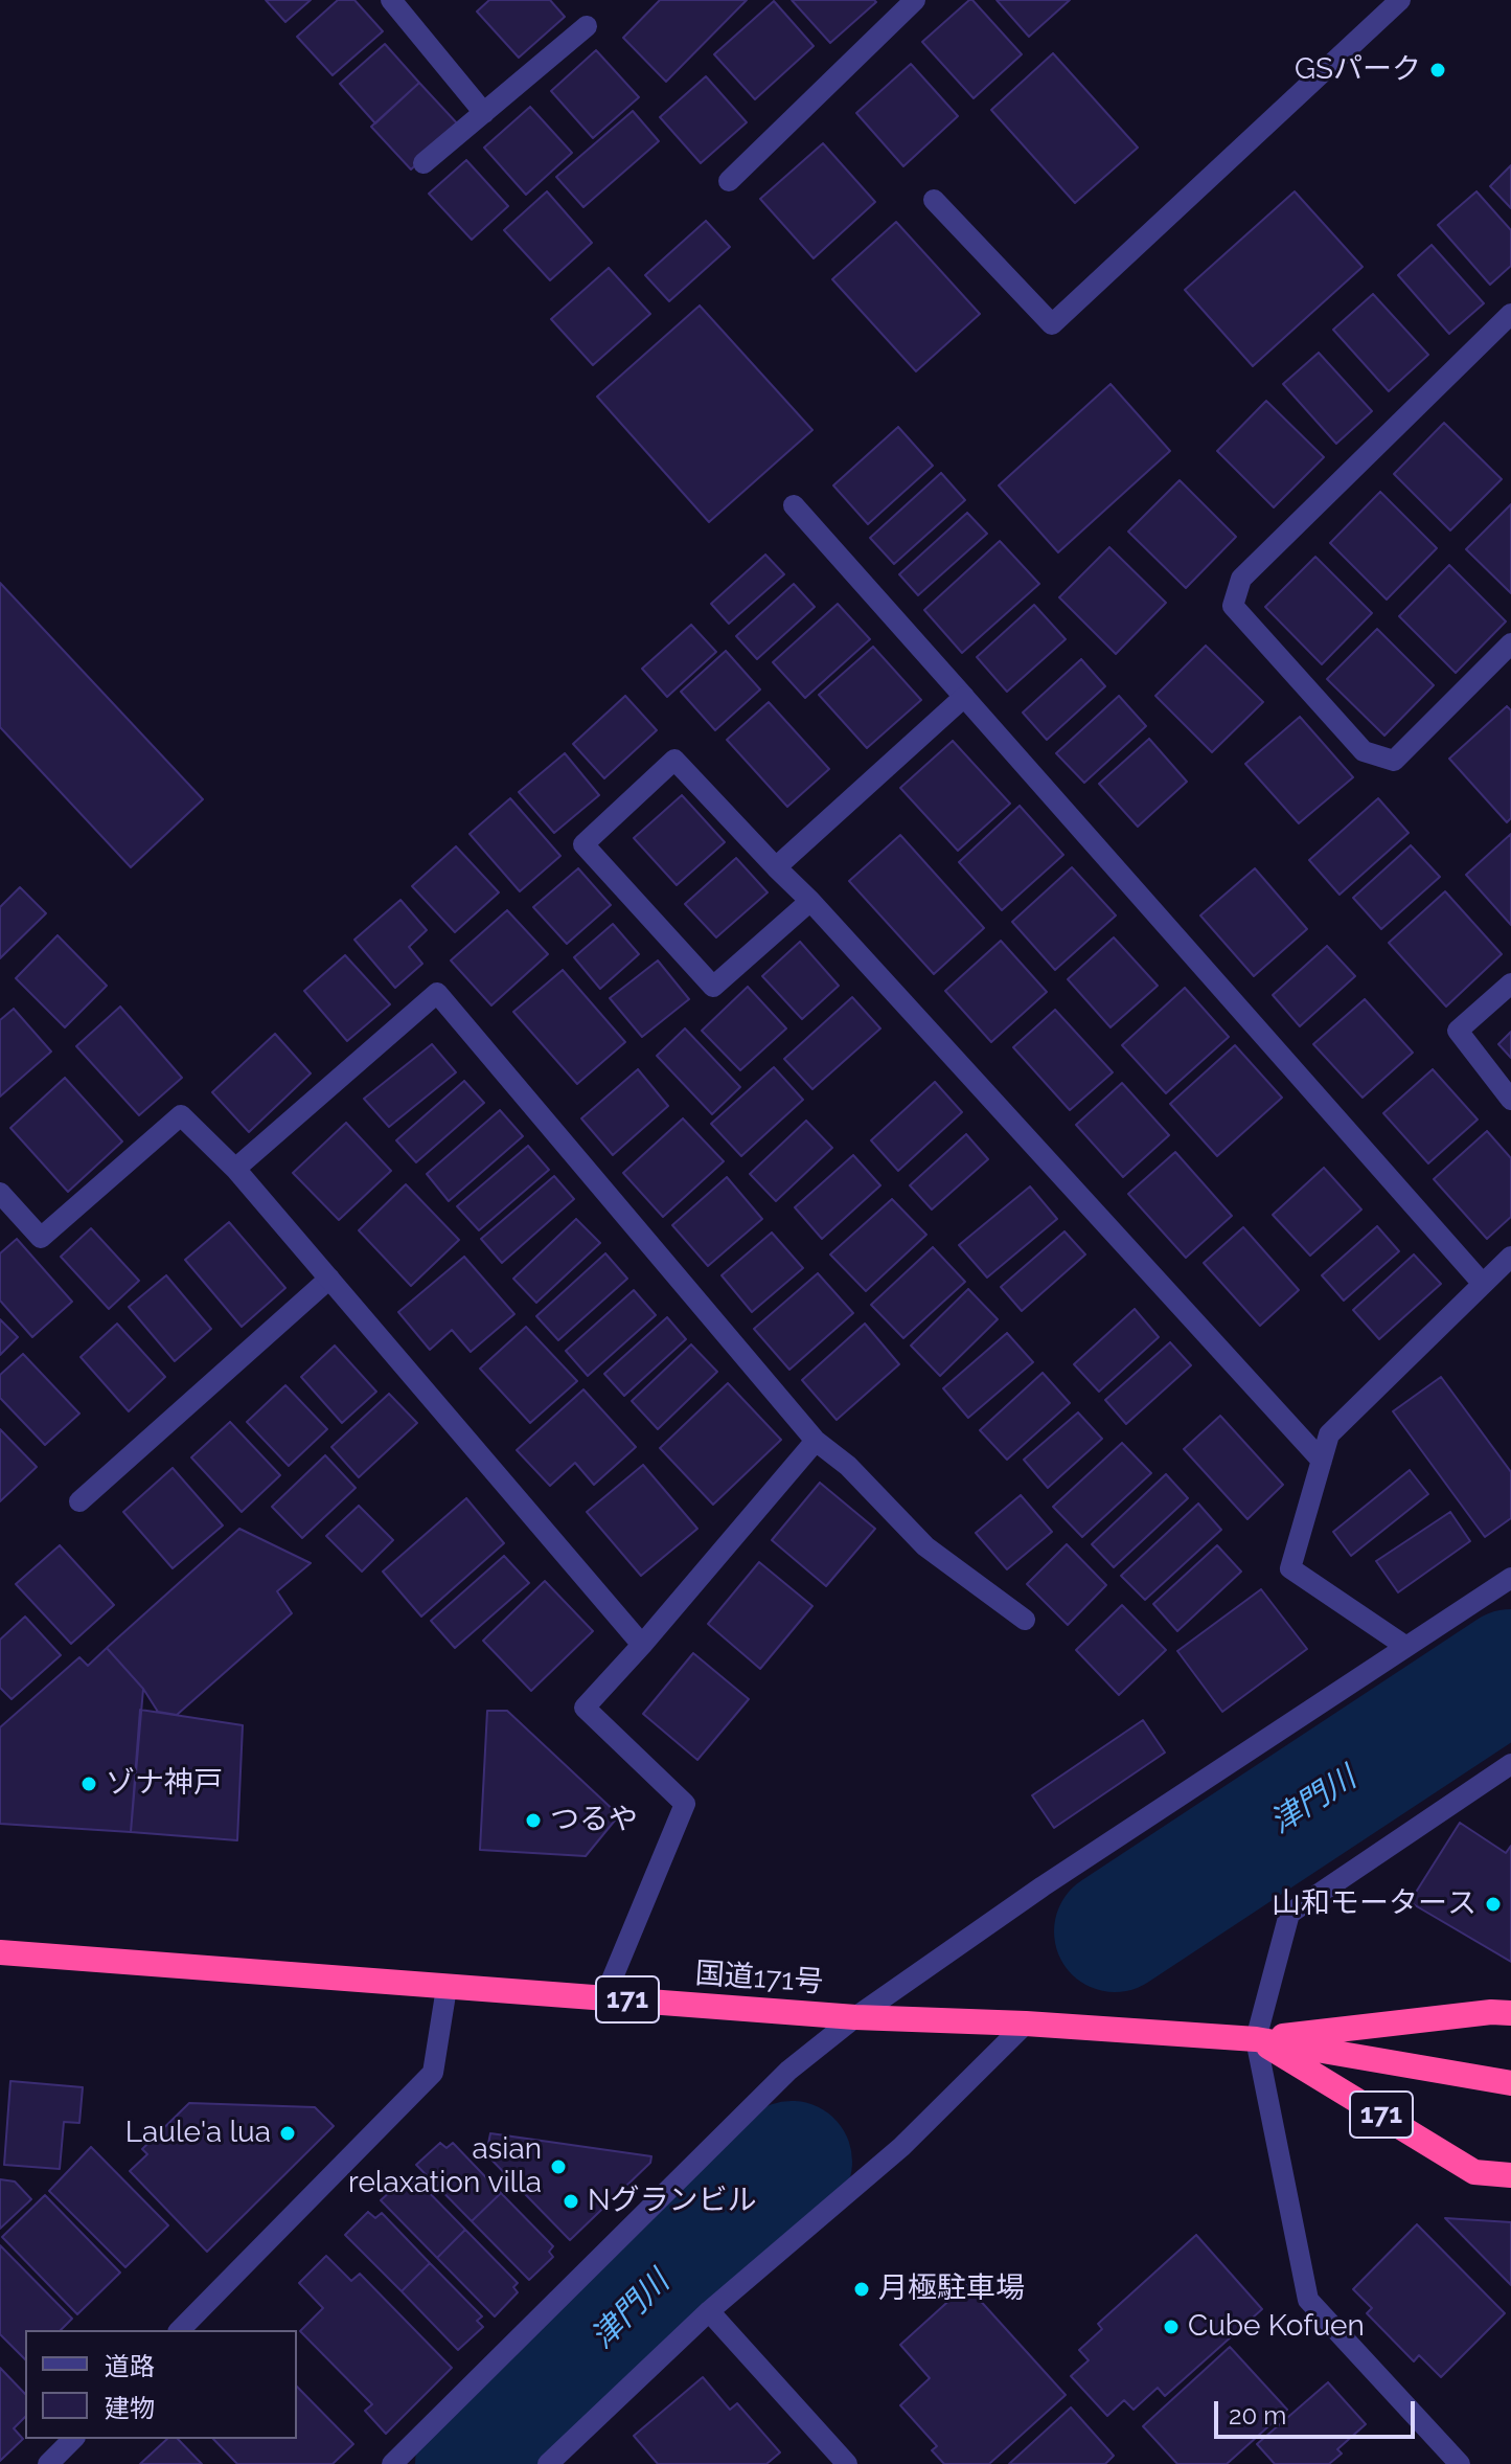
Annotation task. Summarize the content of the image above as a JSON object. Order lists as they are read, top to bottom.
{
  "streets": {
    "highway": ["国道171号", "171"]
  },
  "crossings": [
    ["国道171号", "171"]
  ],
  "water": ["津門川"],
  "places": [
    "GSパーク",
    "ゾナ神戸",
    "つるや",
    "山和モータース",
    "Laule'a lua",
    "asian relaxation villa",
    "Nグランビル",
    "月極駐車場",
    "Cube Kofuen"
  ],
  "legend": ["道路", "建物"],
  "scale_bar": "20 m"
}
